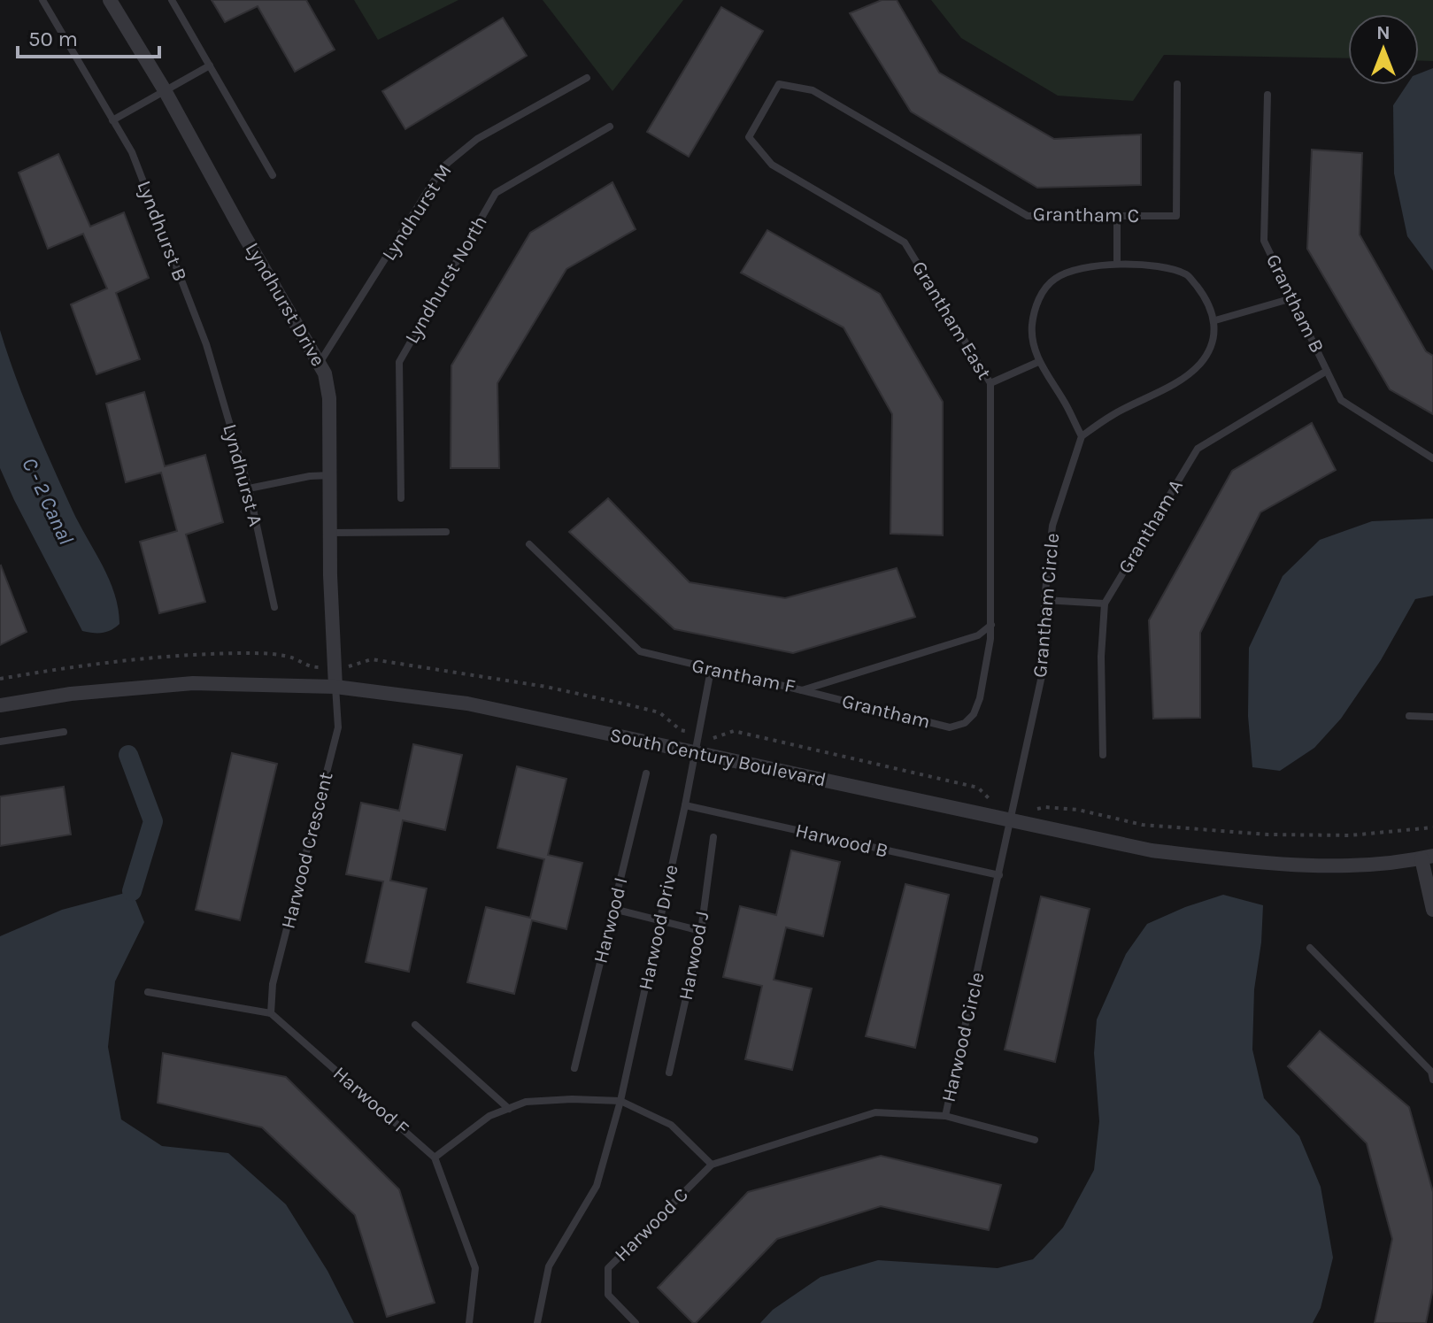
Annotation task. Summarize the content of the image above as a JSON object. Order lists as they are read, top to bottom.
{
  "streets": {
    "street": ["Lyndhurst Drive", "South Century Boulevard"],
    "lane": [
      "Lyndhurst M",
      "Grantham C",
      "Lyndhurst B",
      "Lyndhurst North",
      "Grantham B",
      "Grantham East",
      "Lyndhurst A",
      "Grantham A",
      "Grantham Circle",
      "Grantham F",
      "Grantham",
      "Harwood B",
      "Harwood Crescent",
      "Harwood I",
      "Harwood Drive",
      "Harwood J",
      "Harwood Circle",
      "Harwood F",
      "Harwood C"
    ]
  },
  "crossings": [
    ["Lyndhurst M", "Lyndhurst Drive"],
    ["Grantham C", "Grantham East"],
    ["Lyndhurst B", "Lyndhurst A"],
    ["Grantham B", "Grantham A"],
    ["Lyndhurst Drive", "South Century Boulevard"],
    ["Lyndhurst Drive", "Harwood Crescent"],
    ["Grantham East", "Grantham F"],
    ["Grantham East", "Grantham"],
    ["Grantham Circle", "South Century Boulevard"],
    ["Grantham Circle", "Harwood Circle"],
    ["Grantham F", "Grantham"],
    ["Grantham F", "Harwood Drive"],
    ["South Century Boulevard", "Harwood Crescent"],
    ["South Century Boulevard", "Harwood Drive"],
    ["South Century Boulevard", "Harwood Circle"],
    ["Harwood B", "Harwood Drive"],
    ["Harwood B", "Harwood Circle"],
    ["Harwood Crescent", "Harwood F"],
    ["Harwood Circle", "Harwood C"]
  ],
  "water": ["C - 2 Canal"],
  "scale_bar": "50 m",
  "north": "top"
}
